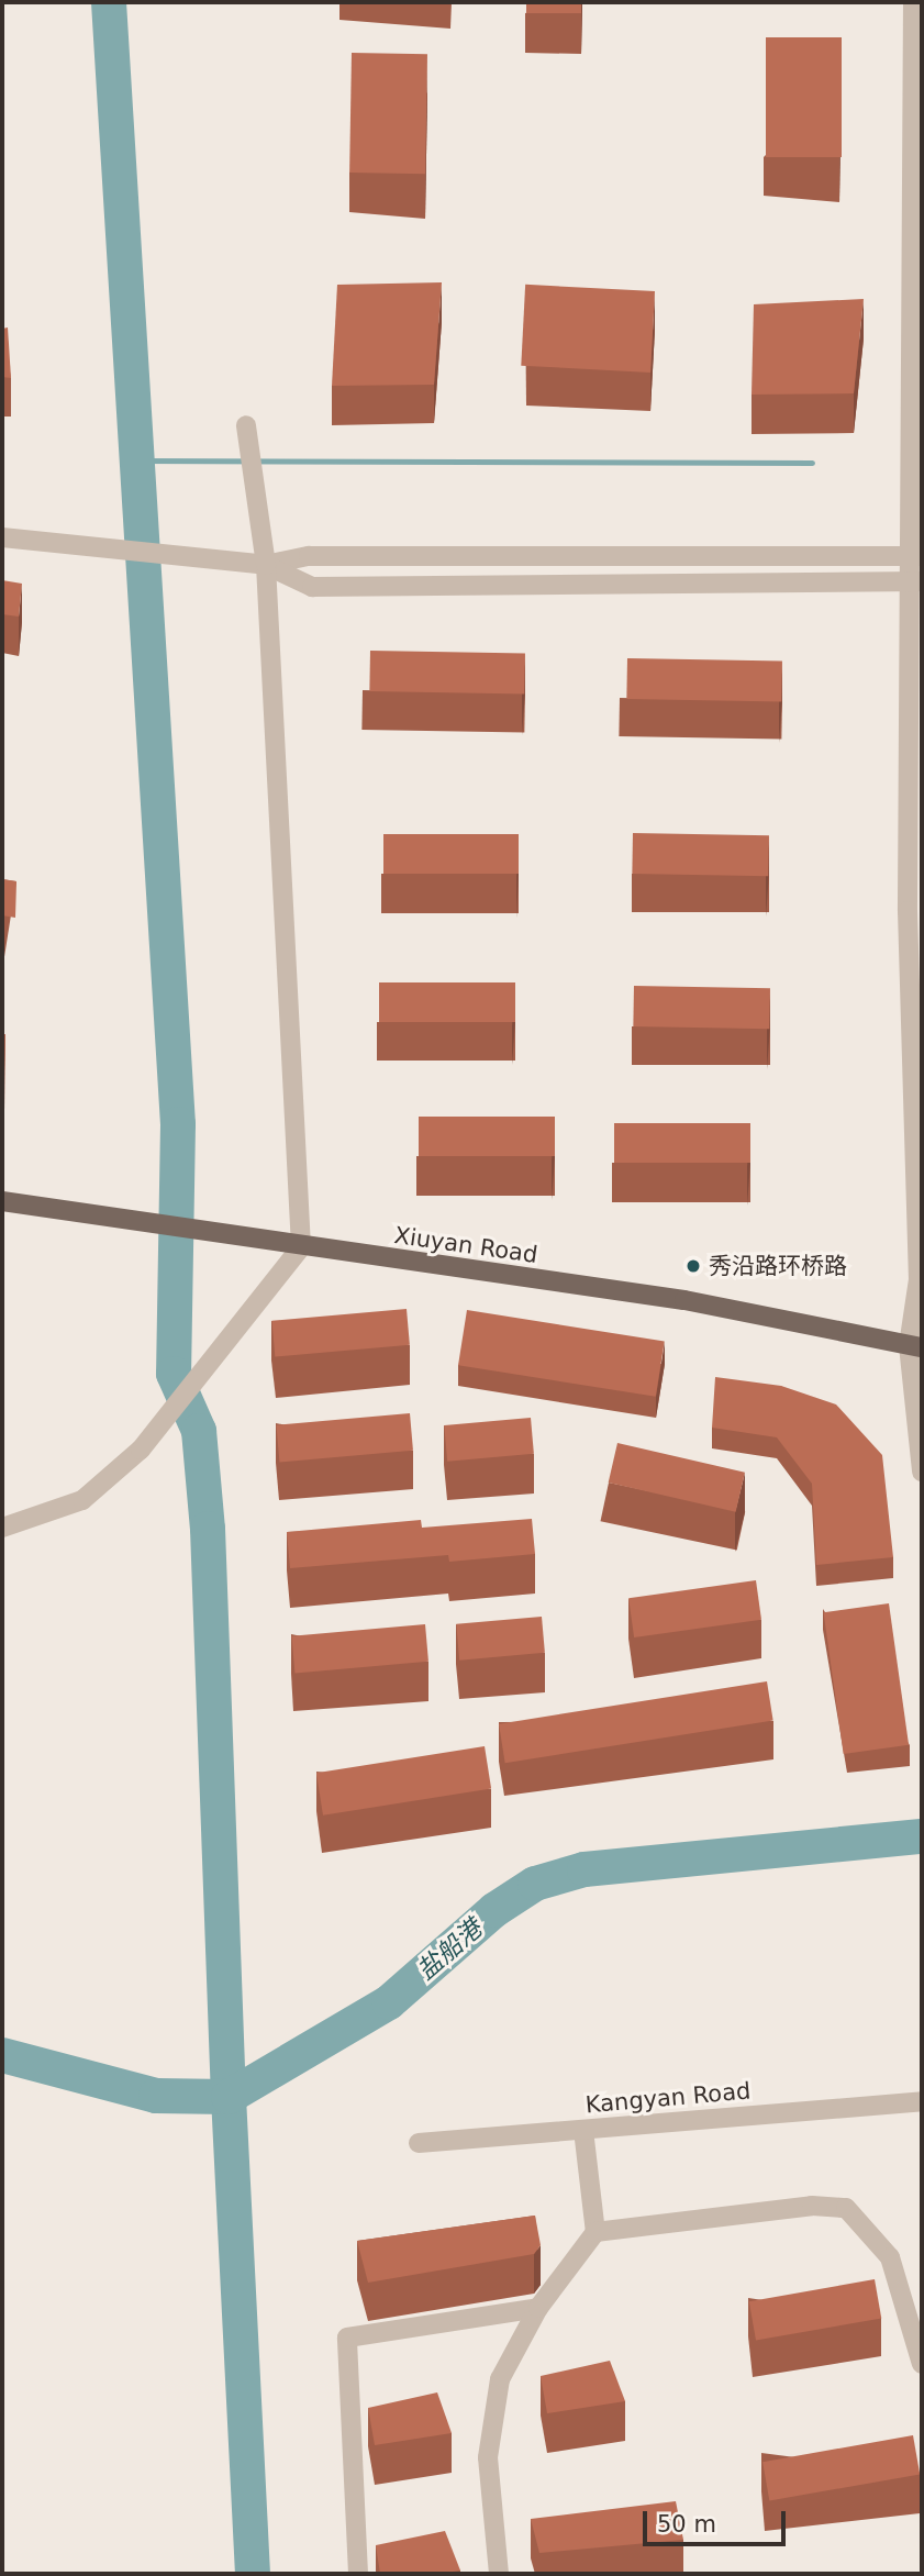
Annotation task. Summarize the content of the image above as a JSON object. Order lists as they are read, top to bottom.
{
  "streets": {
    "main road": ["Xiuyan Road"],
    "street": ["Kangyan Road"]
  },
  "water": ["盐船港"],
  "places": ["秀沿路环桥路"],
  "scale_bar": "50 m"
}
